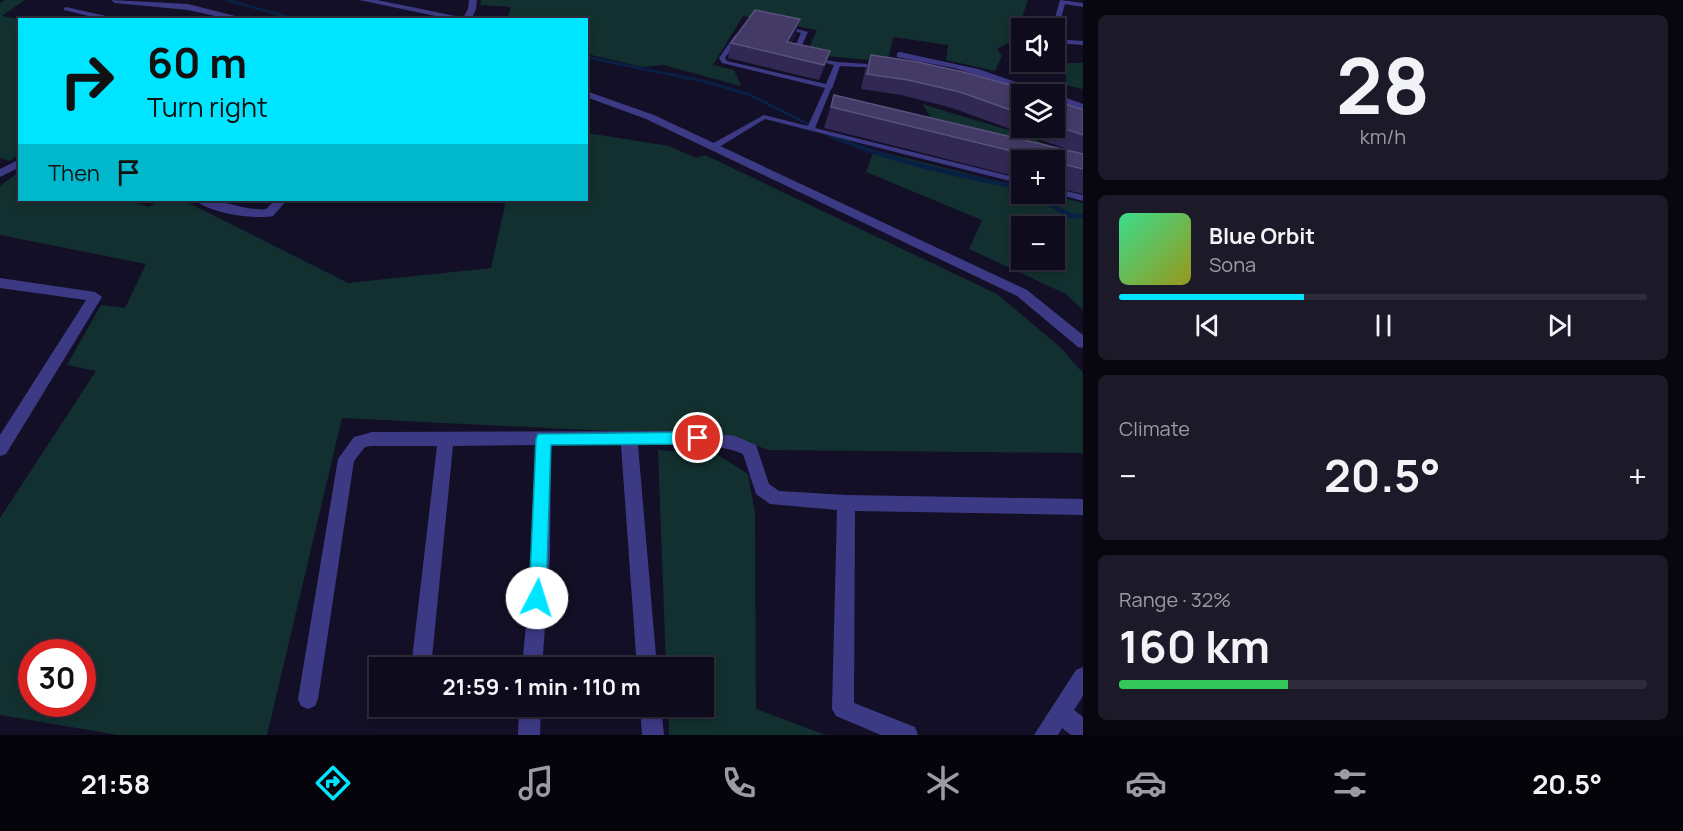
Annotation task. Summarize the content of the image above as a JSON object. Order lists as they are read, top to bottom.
{
  "page": {
    "tile": [
      ["28", "km/h"],
      "Climate",
      ["Range · 32%", "160 km"]
    ],
    "map_buttons": ["+", "−"],
    "turn": ["60 m", "Turn right"],
    "then": "Then",
    "song": ["Blue Orbit", "Sona"],
    "heat": ["−", "20.5°", "+"],
    "limit": "30",
    "trip": "21:59 · 1 min · 110 m",
    "tabs": ["21:58", "20.5°"]
  }
}
